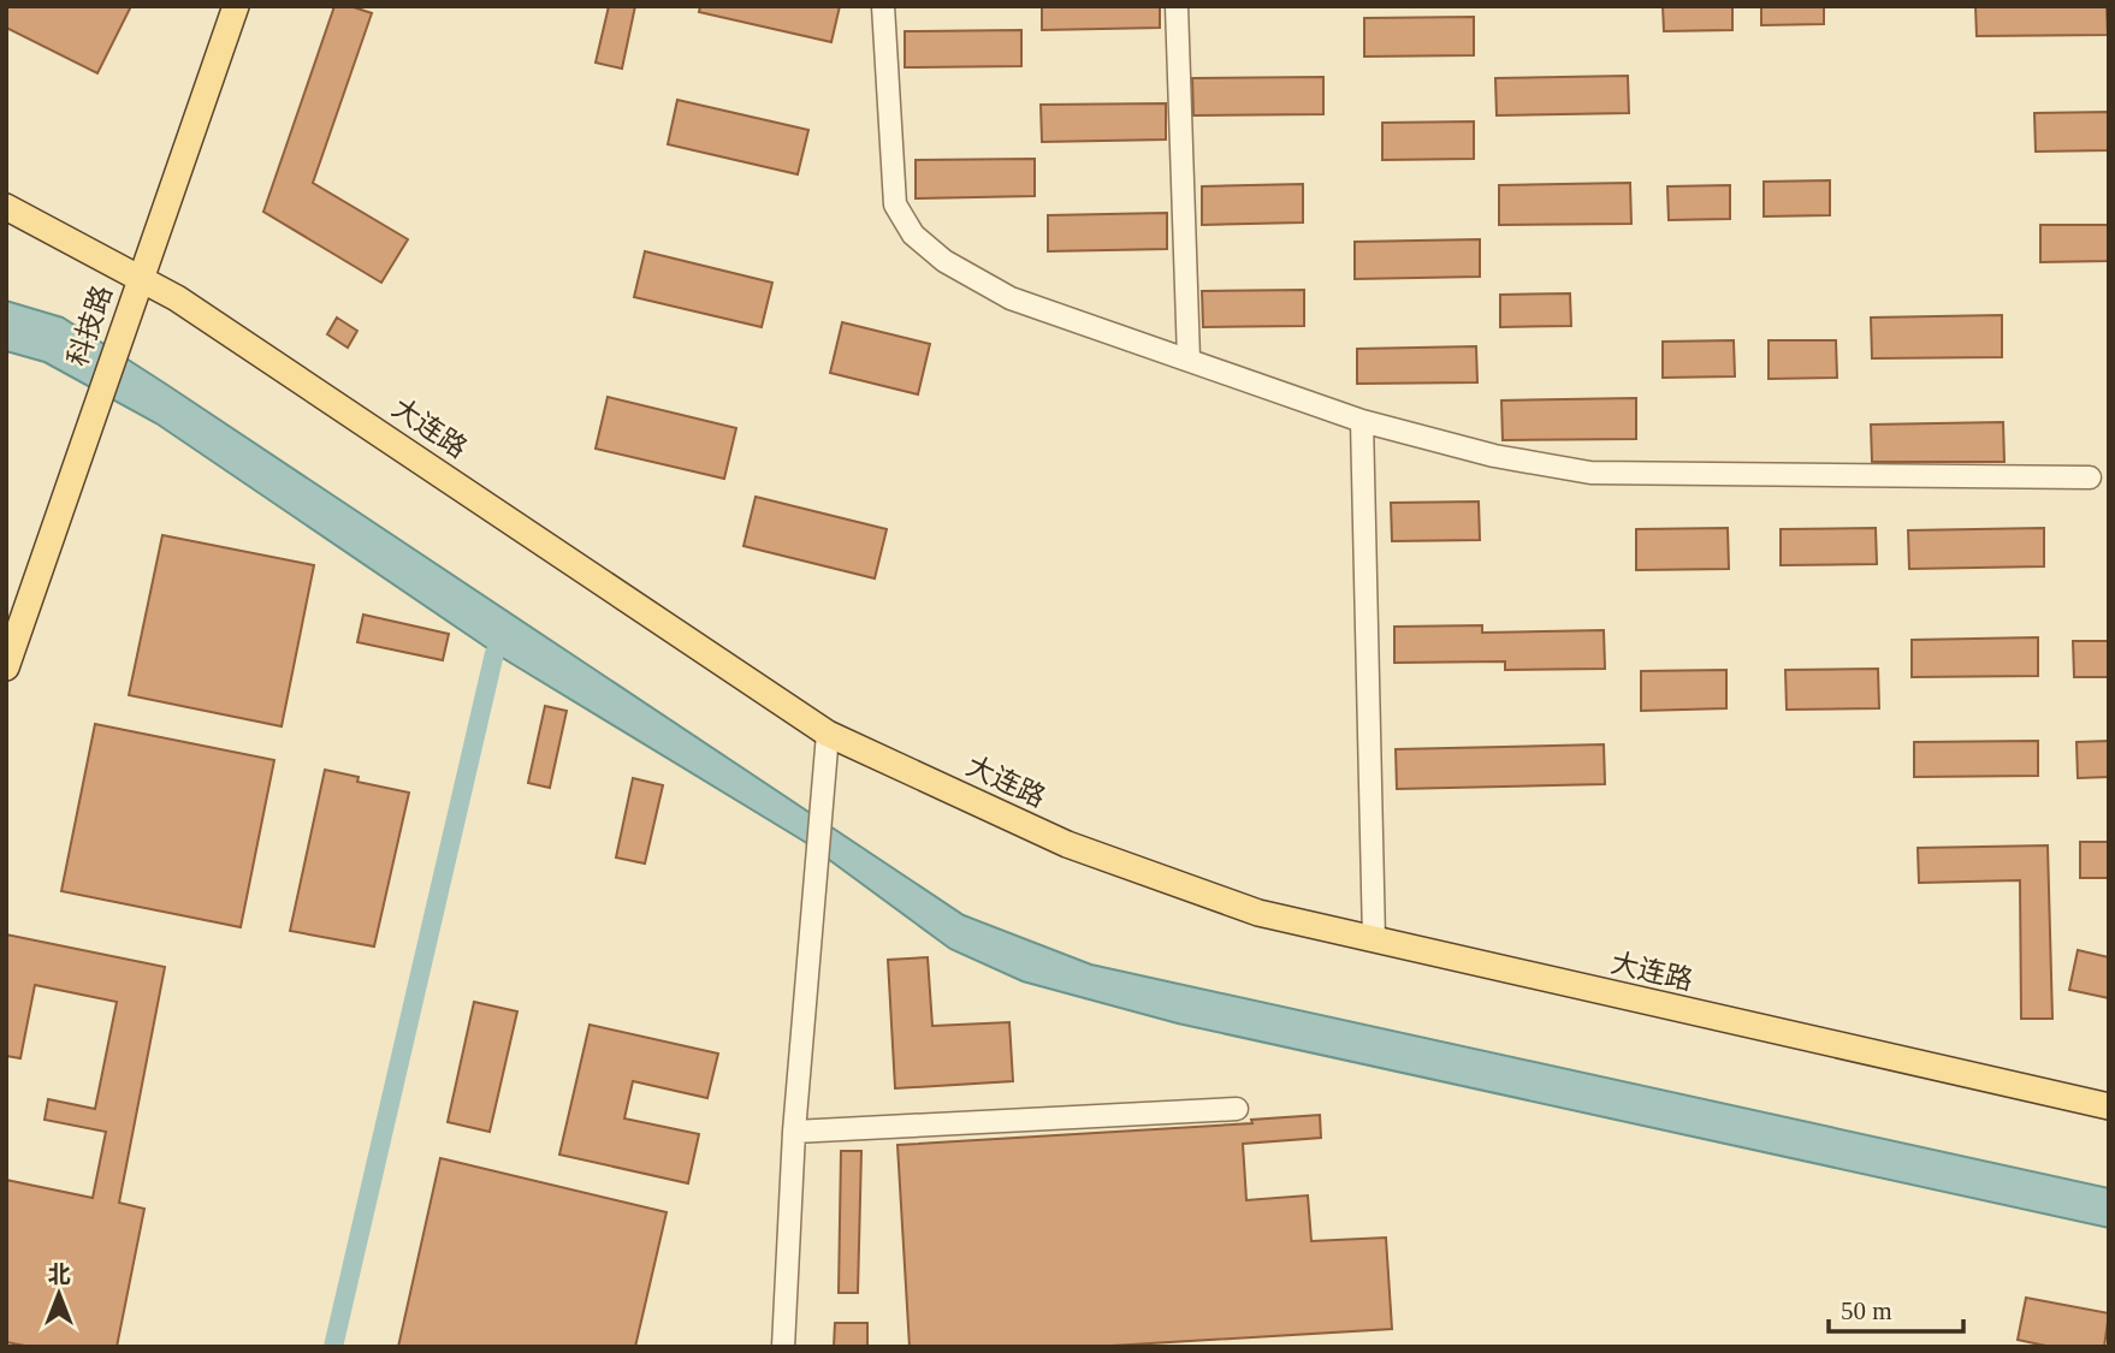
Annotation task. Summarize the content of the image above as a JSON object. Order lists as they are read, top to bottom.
{
  "streets": {
    "main road": ["科技路", "大连路"]
  },
  "crossings": [
    ["科技路", "大连路"]
  ],
  "scale_bar": "50 m",
  "north": "top"
}
